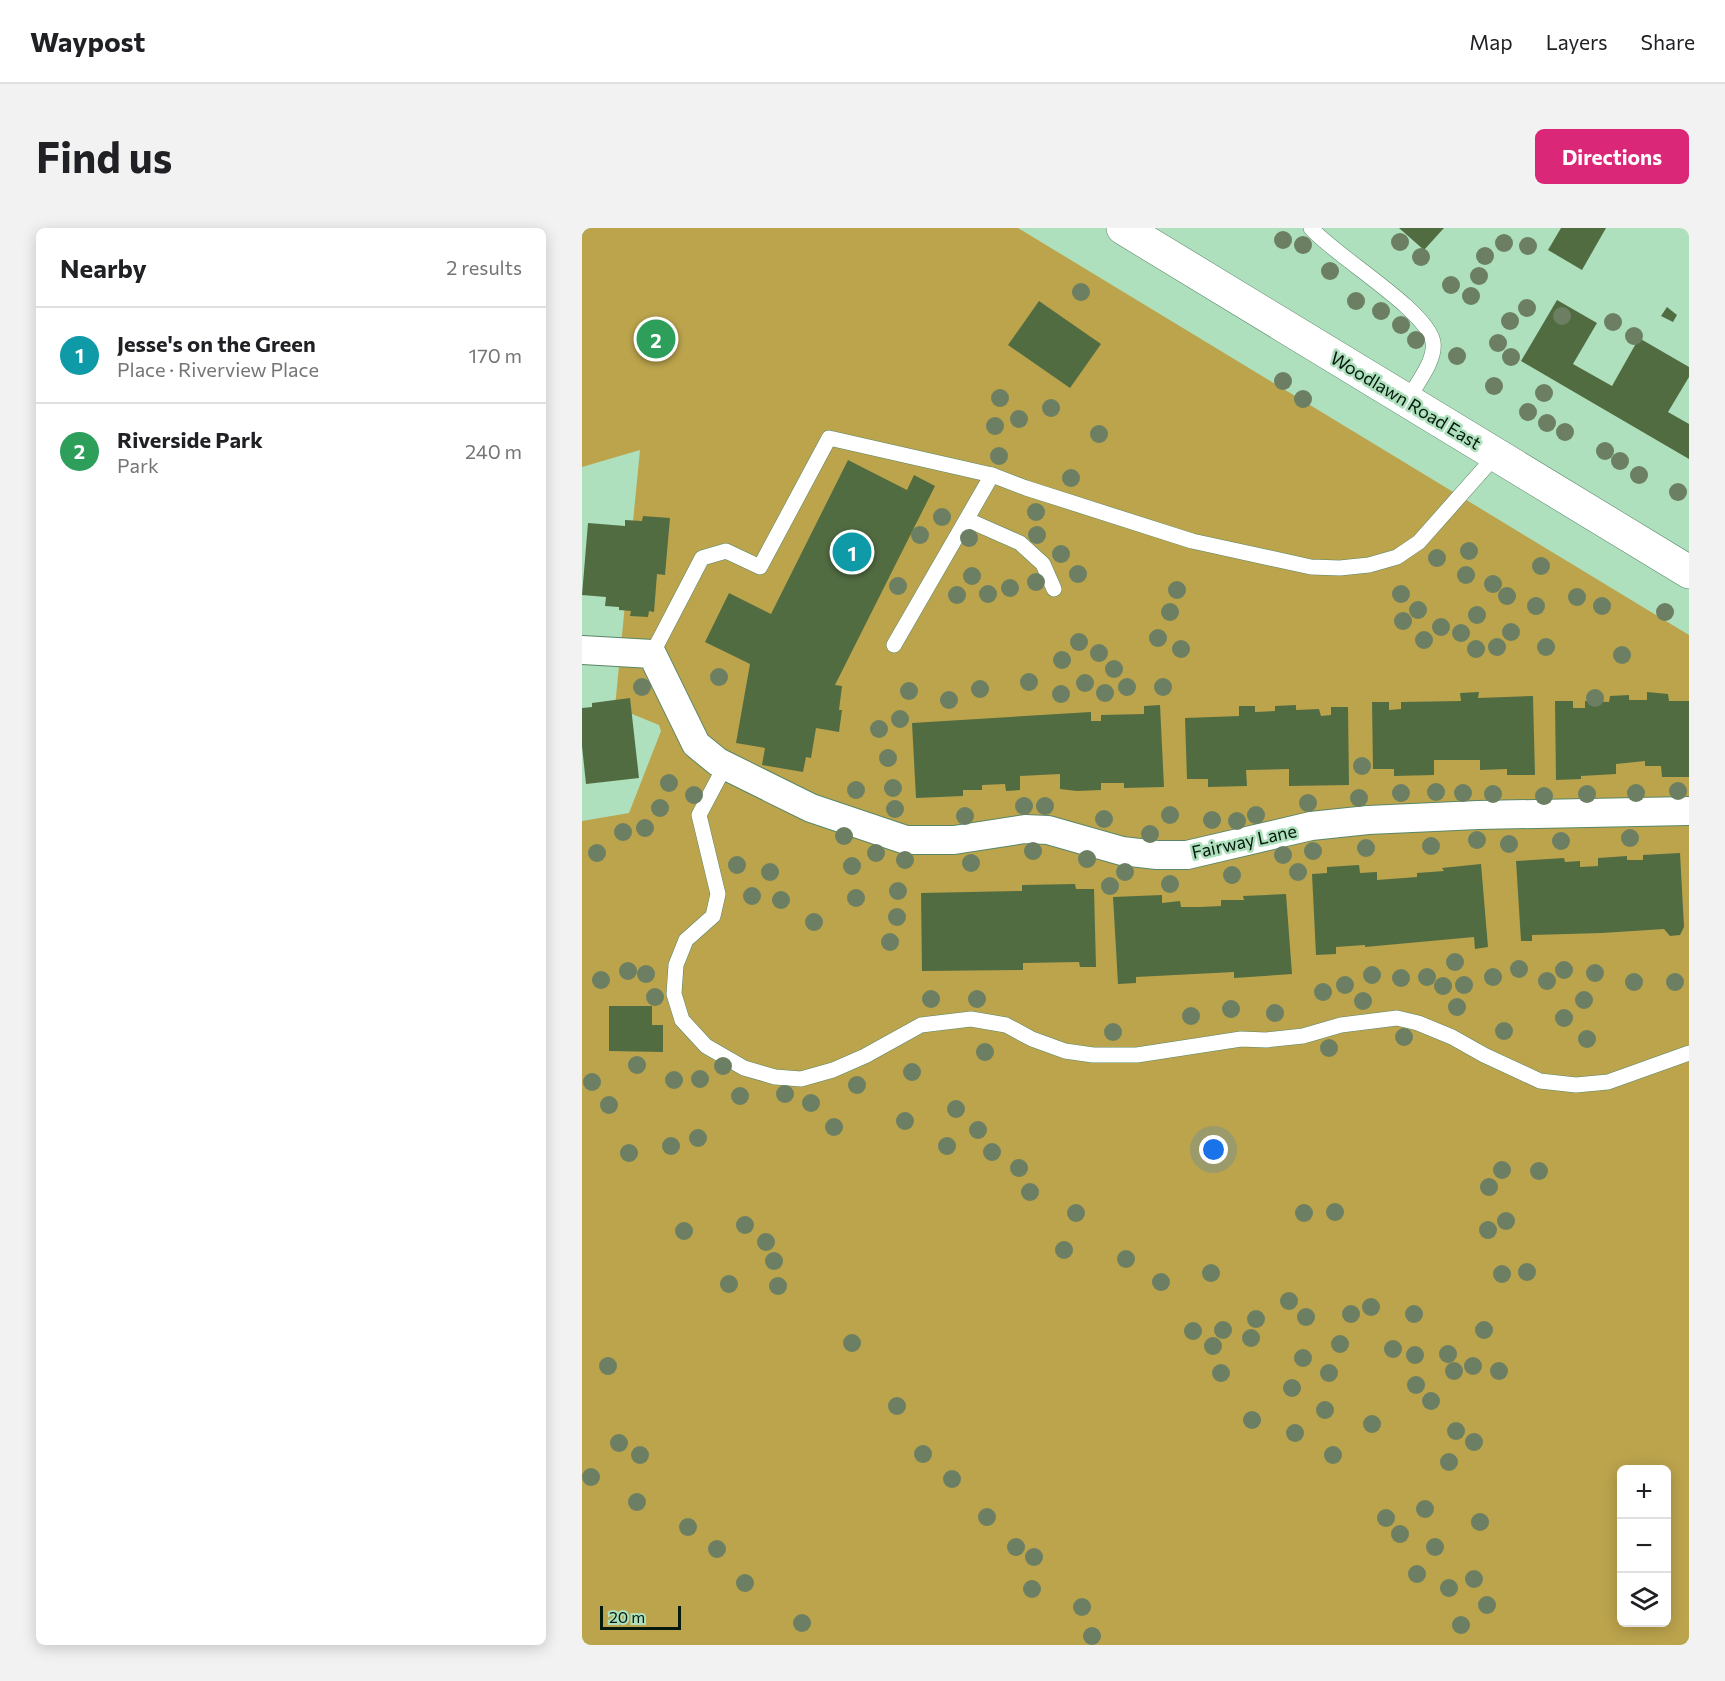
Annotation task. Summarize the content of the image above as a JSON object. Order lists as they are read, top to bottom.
{
  "streets": {
    "main road": ["Woodlawn Road East"],
    "street": ["Fairway Lane"]
  },
  "scale_bar": "20 m",
  "page": {
    "header": "Waypost",
    "nav": ["Map", "Layers", "Share"],
    "buttons": "Directions",
    "title": "Find us",
    "heading": ["Nearby", "2 results"],
    "list": [
      {
        "mark": "1",
        "name": "Jesse's on the Green",
        "note": "Place · Riverview Place",
        "value": "170 m"
      },
      {
        "mark": "2",
        "name": "Riverside Park",
        "note": "Park",
        "value": "240 m"
      }
    ],
    "pins": ["2", "1"],
    "map_buttons": ["+", "−"],
    "scale": "20 m"
  }
}
